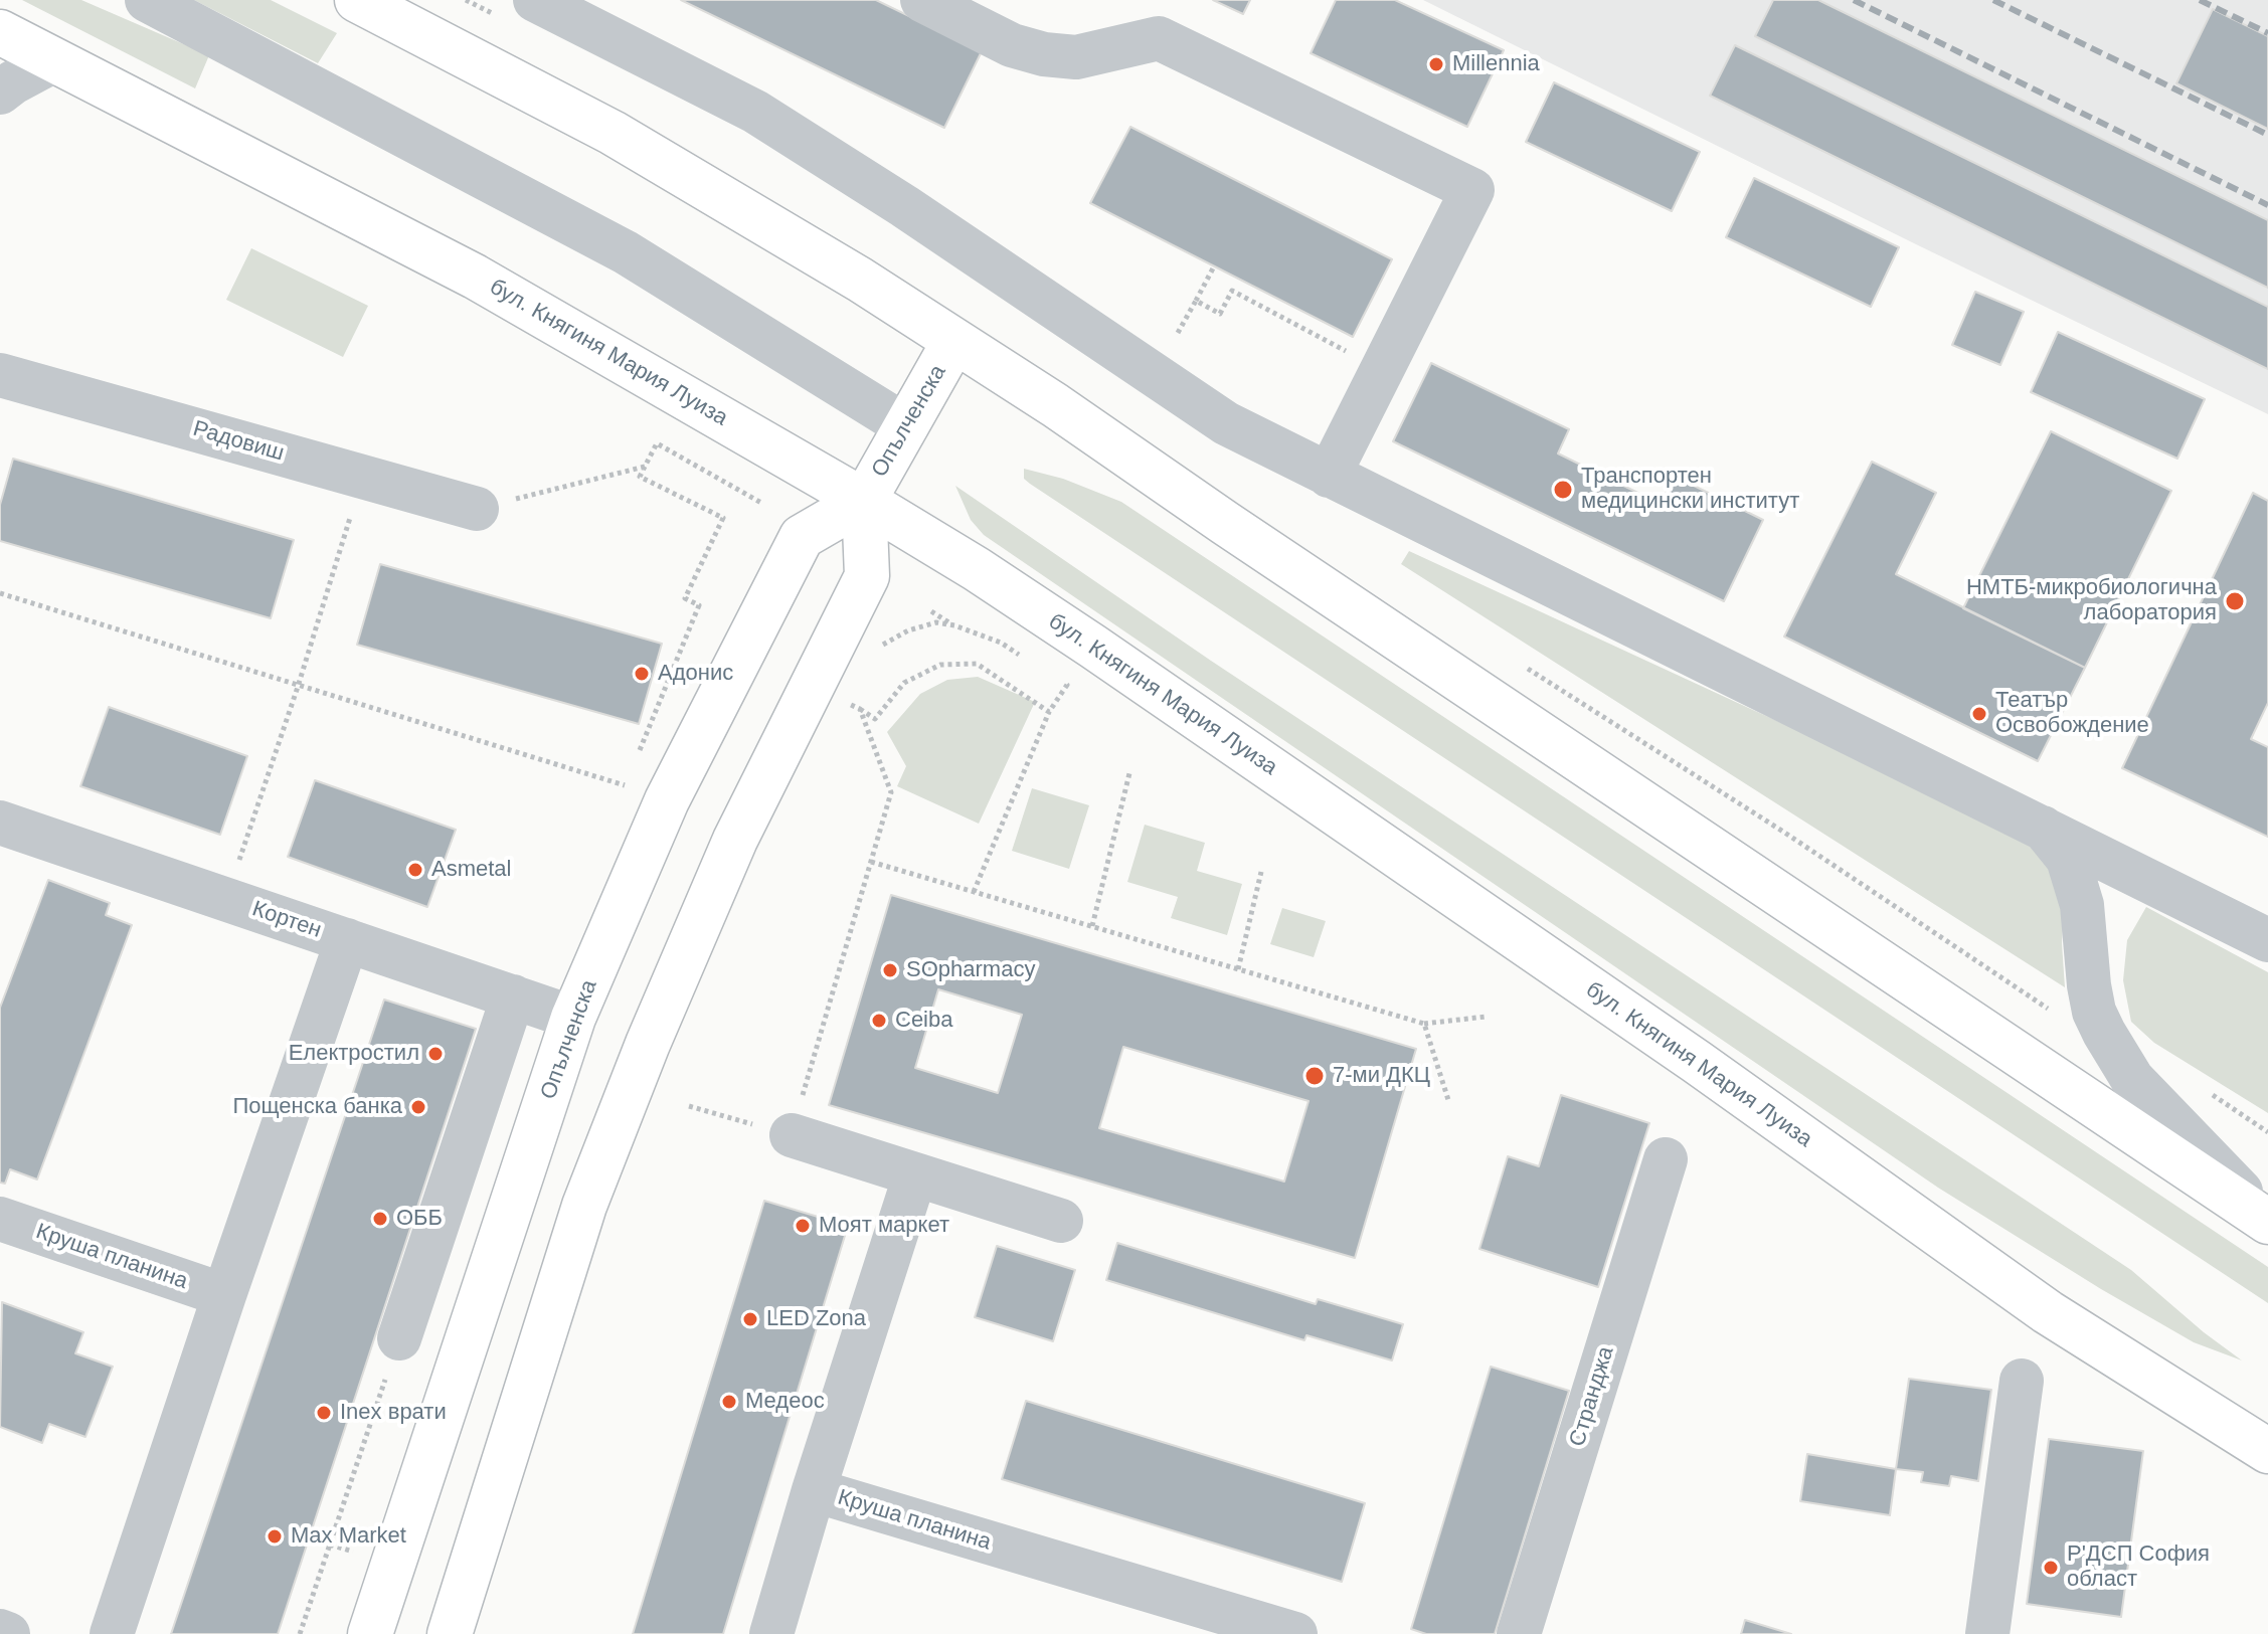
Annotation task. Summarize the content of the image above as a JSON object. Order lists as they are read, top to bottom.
{
  "streets": {
    "main road": ["бул. Княгиня Мария Луиза", "Опълченска"],
    "street": [
      "Радовиш",
      "Кортен",
      "Круша планина",
      "Странджа"
    ]
  },
  "crossings": [
    ["бул. Княгиня Мария Луиза", "Опълченска"],
    ["Опълченска", "Кортен"]
  ],
  "places": [
    "Millennia",
    "Транспортен медицински институт",
    "НМТБ-микробиологична лаборатория",
    "Адонис",
    "Театър Освобождение",
    "Asmetal",
    "SOpharmacy",
    "Ceiba",
    "Електростил",
    "7-ми ДКЦ",
    "Пощенска банка",
    "ОББ",
    "Моят маркет",
    "LED Zona",
    "Медеос",
    "Inex врати",
    "Max Market",
    "Р'ДСП София област"
  ]
}
